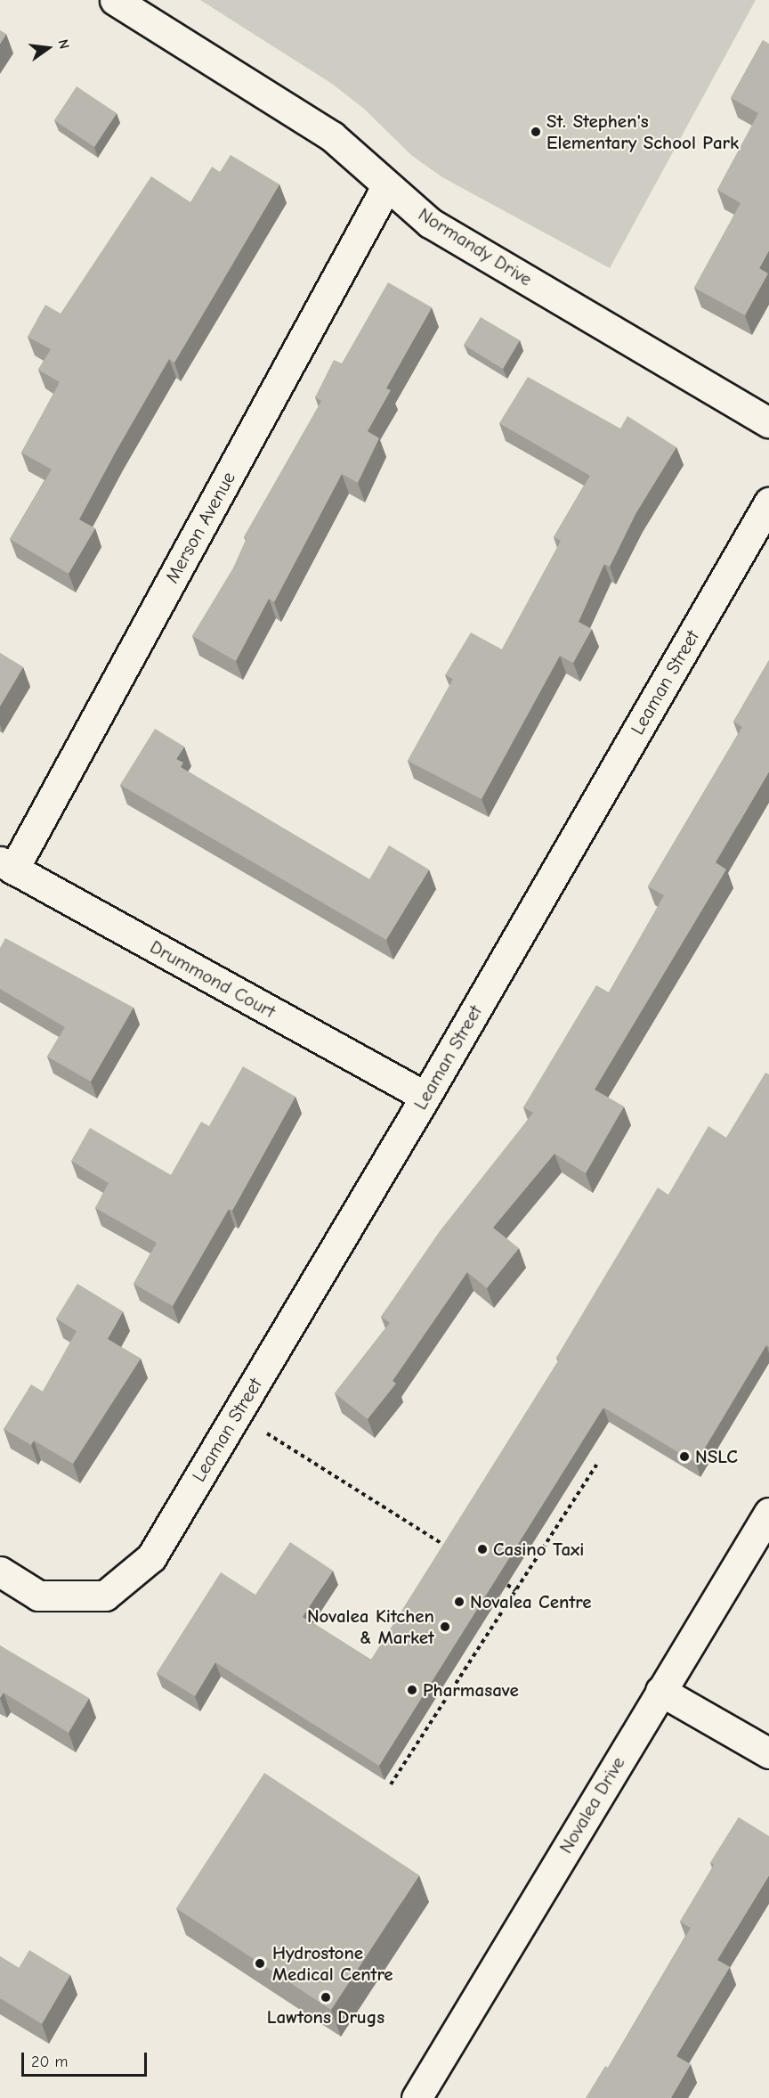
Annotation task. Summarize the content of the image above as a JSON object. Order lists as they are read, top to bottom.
{
  "streets": {
    "street": [
      "Normandy Drive",
      "Merson Avenue",
      "Leaman Street",
      "Drummond Court",
      "Novalea Drive"
    ]
  },
  "crossings": [
    ["Normandy Drive", "Merson Avenue"],
    ["Merson Avenue", "Drummond Court"],
    ["Leaman Street", "Drummond Court"]
  ],
  "places": [
    "St. Stephen's Elementary School Park",
    "NSLC",
    "Casino Taxi",
    "Novalea Centre",
    "Novalea Kitchen & Market",
    "Pharmasave",
    "Hydrostone Medical Centre",
    "Lawtons Drugs"
  ],
  "scale_bar": "20 m",
  "north": "right"
}
